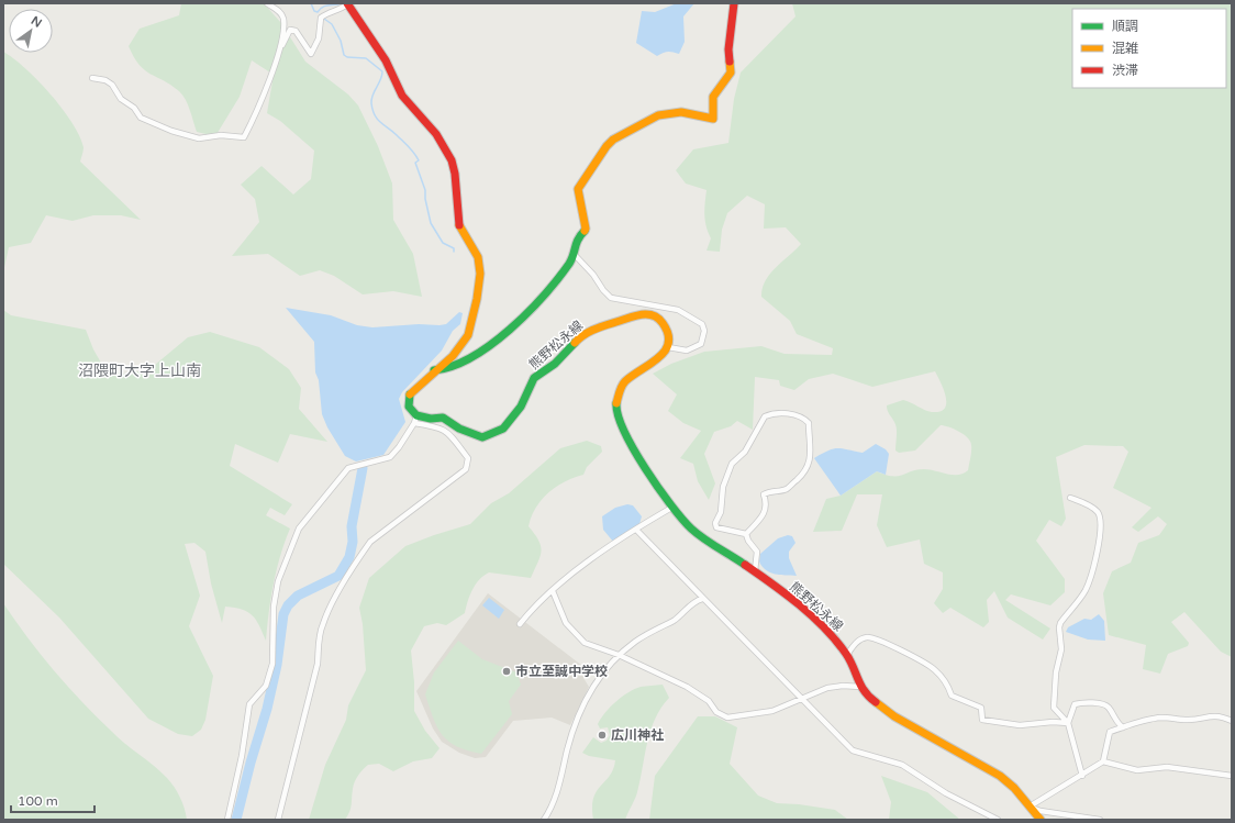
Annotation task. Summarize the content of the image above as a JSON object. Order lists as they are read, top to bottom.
{
  "streets": {
    "main road": ["熊野松永線"]
  },
  "districts": ["沼隈町大字上山南"],
  "places": ["市立至誠中学校", "広川神社"],
  "legend": ["順調", "混雑", "渋滞"],
  "scale_bar": "100 m",
  "north": "top right"
}
